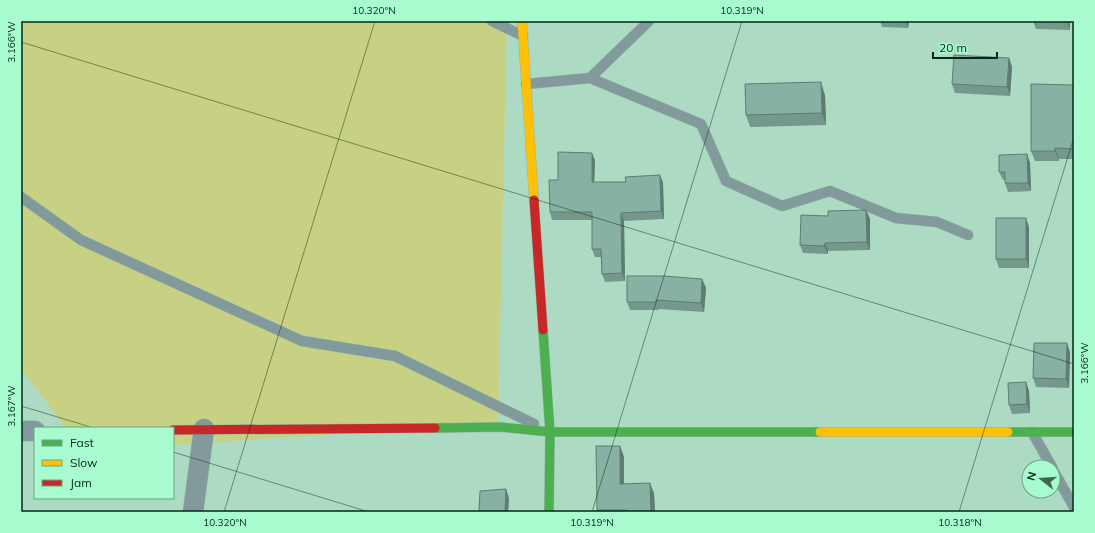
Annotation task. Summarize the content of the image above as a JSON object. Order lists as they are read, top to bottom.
{
  "legend": ["Fast", "Slow", "Jam"],
  "scale_bar": "20 m",
  "north": "left",
  "coordinates": [
    "10.320°N",
    "10.319°N",
    "3.166°W",
    "3.167°W",
    "10.318°N"
  ]
}
